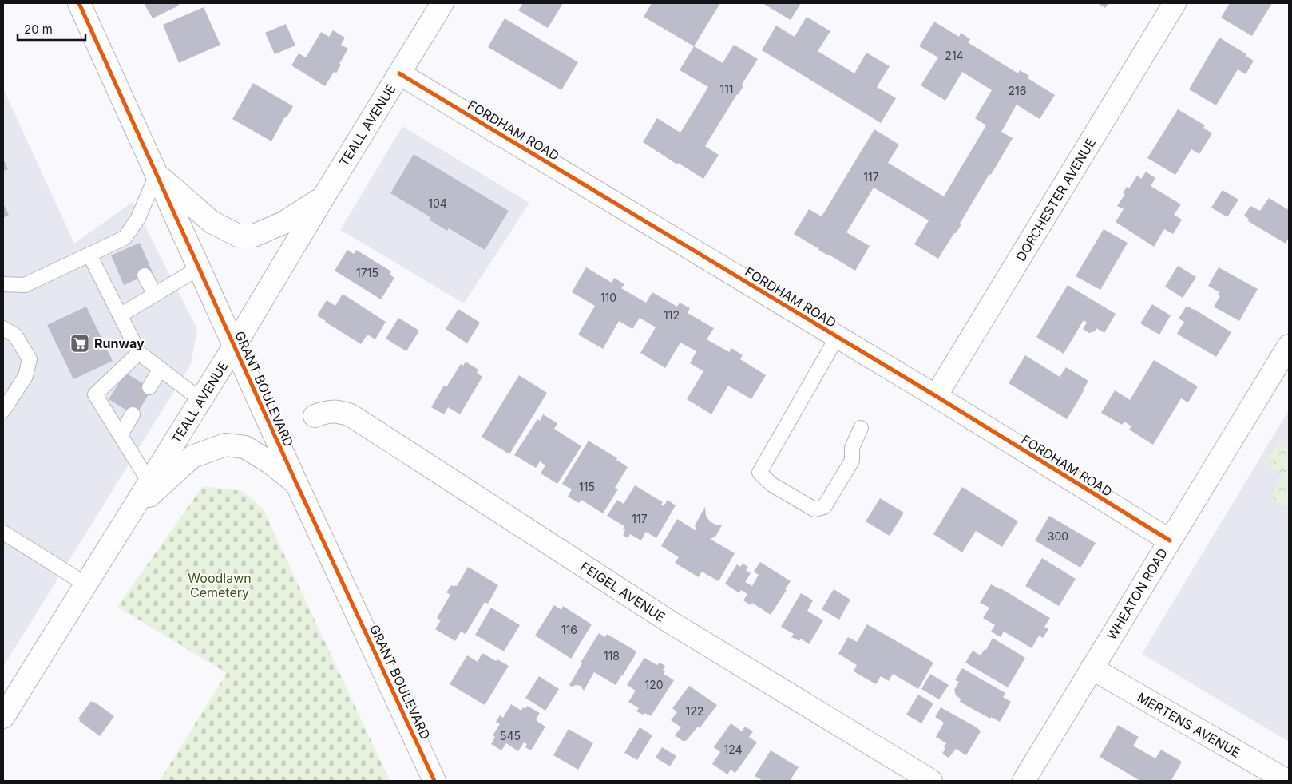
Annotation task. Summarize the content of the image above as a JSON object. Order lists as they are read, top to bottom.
{
  "streets": {
    "street": [
      "TEALL AVENUE",
      "FORDHAM ROAD",
      "DORCHESTER AVENUE",
      "GRANT BOULEVARD",
      "FEIGEL AVENUE",
      "WHEATON ROAD",
      "MERTENS AVENUE"
    ]
  },
  "crossings": [
    ["TEALL AVENUE", "FORDHAM ROAD"],
    ["TEALL AVENUE", "GRANT BOULEVARD"],
    ["FORDHAM ROAD", "DORCHESTER AVENUE"],
    ["FORDHAM ROAD", "WHEATON ROAD"],
    ["WHEATON ROAD", "MERTENS AVENUE"]
  ],
  "parks": ["Woodlawn Cemetery"],
  "places": {
    "supermarket": ["Runway"]
  },
  "house_numbers": [
    "214",
    "111",
    "216",
    "117",
    "104",
    "1715",
    "110",
    "112",
    "115",
    "117",
    "300",
    "116",
    "118",
    "120",
    "122",
    "545",
    "124"
  ],
  "scale_bar": "20 m"
}
